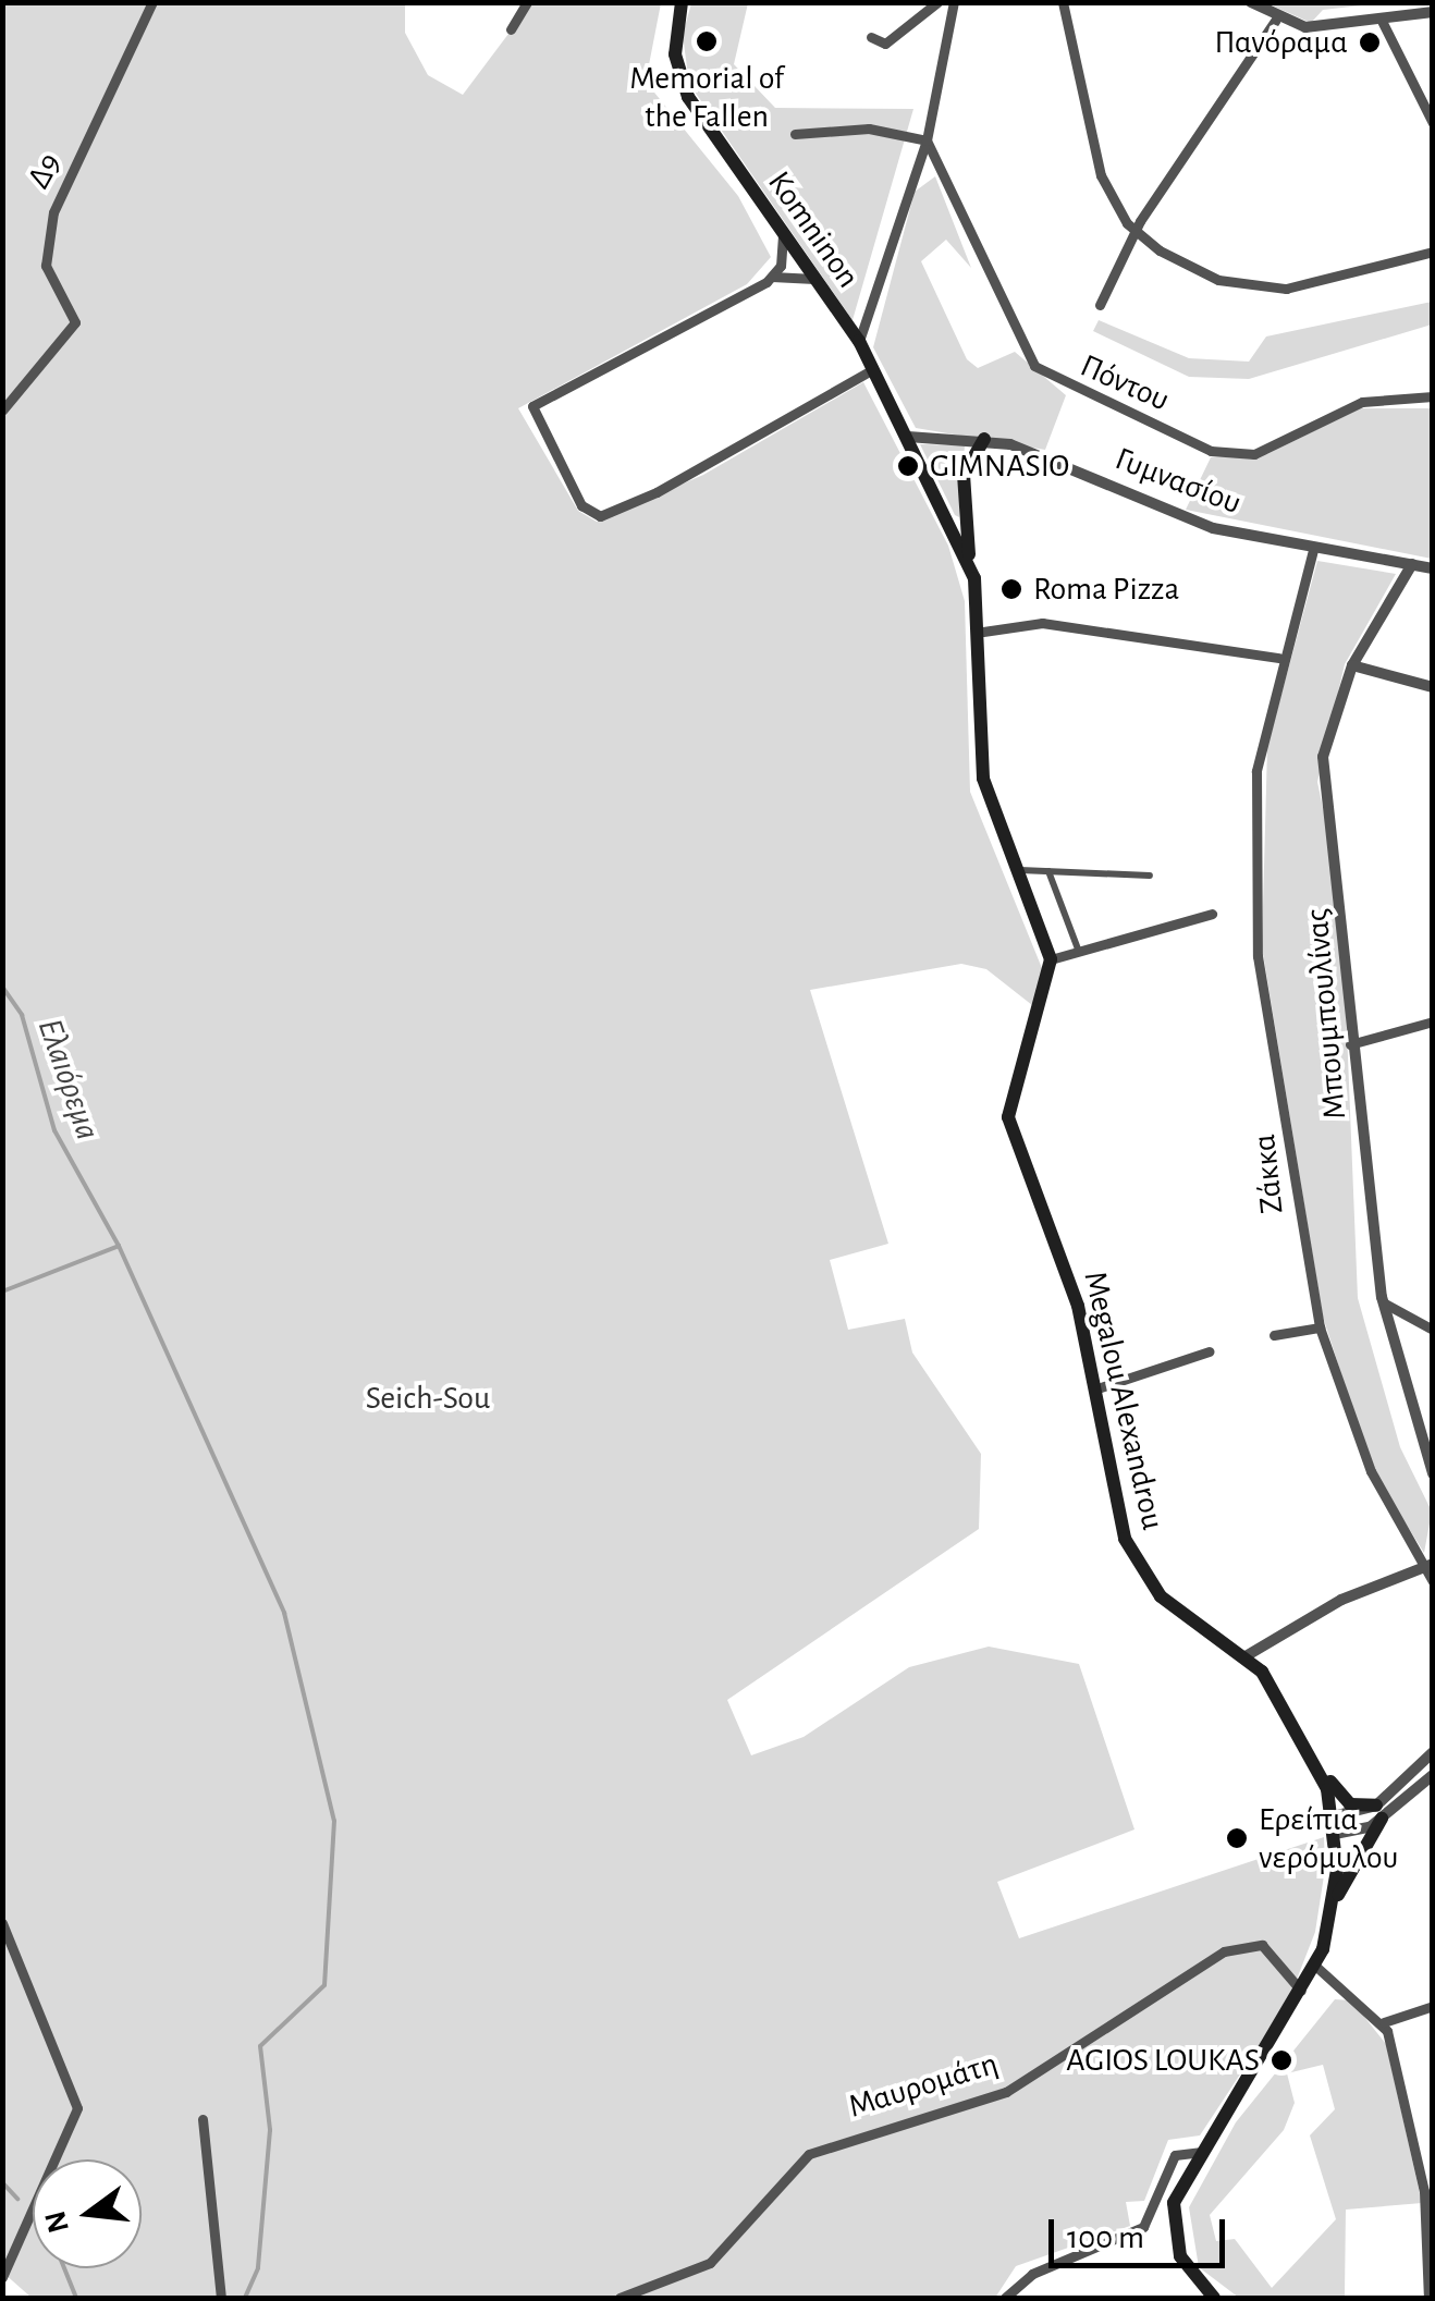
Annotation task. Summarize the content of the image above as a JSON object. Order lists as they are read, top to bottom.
{
  "streets": {
    "main road": ["Komninon", "Megalou Alexandrou"],
    "street": [
      "Δ9",
      "Πόντου",
      "Γυμνασίου",
      "Μπουμπουλίνας",
      "Ζάκκα",
      "Μαυρομάτη"
    ]
  },
  "crossings": [
    ["Γυμνασίου", "Μπουμπουλίνας"],
    ["Γυμνασίου", "Ζάκκα"],
    ["Megalou Alexandrou", "Μαυρομάτη"]
  ],
  "water": ["Ελαιόρεμα"],
  "parks": ["Seich-Sou"],
  "places": [
    "Memorial of the Fallen",
    "Πανόραμα",
    "GIMNASIO",
    "Roma Pizza",
    "Ερείπια νερόμυλου",
    "AGIOS LOUKAS"
  ],
  "scale_bar": "100 m",
  "north": "left"
}
